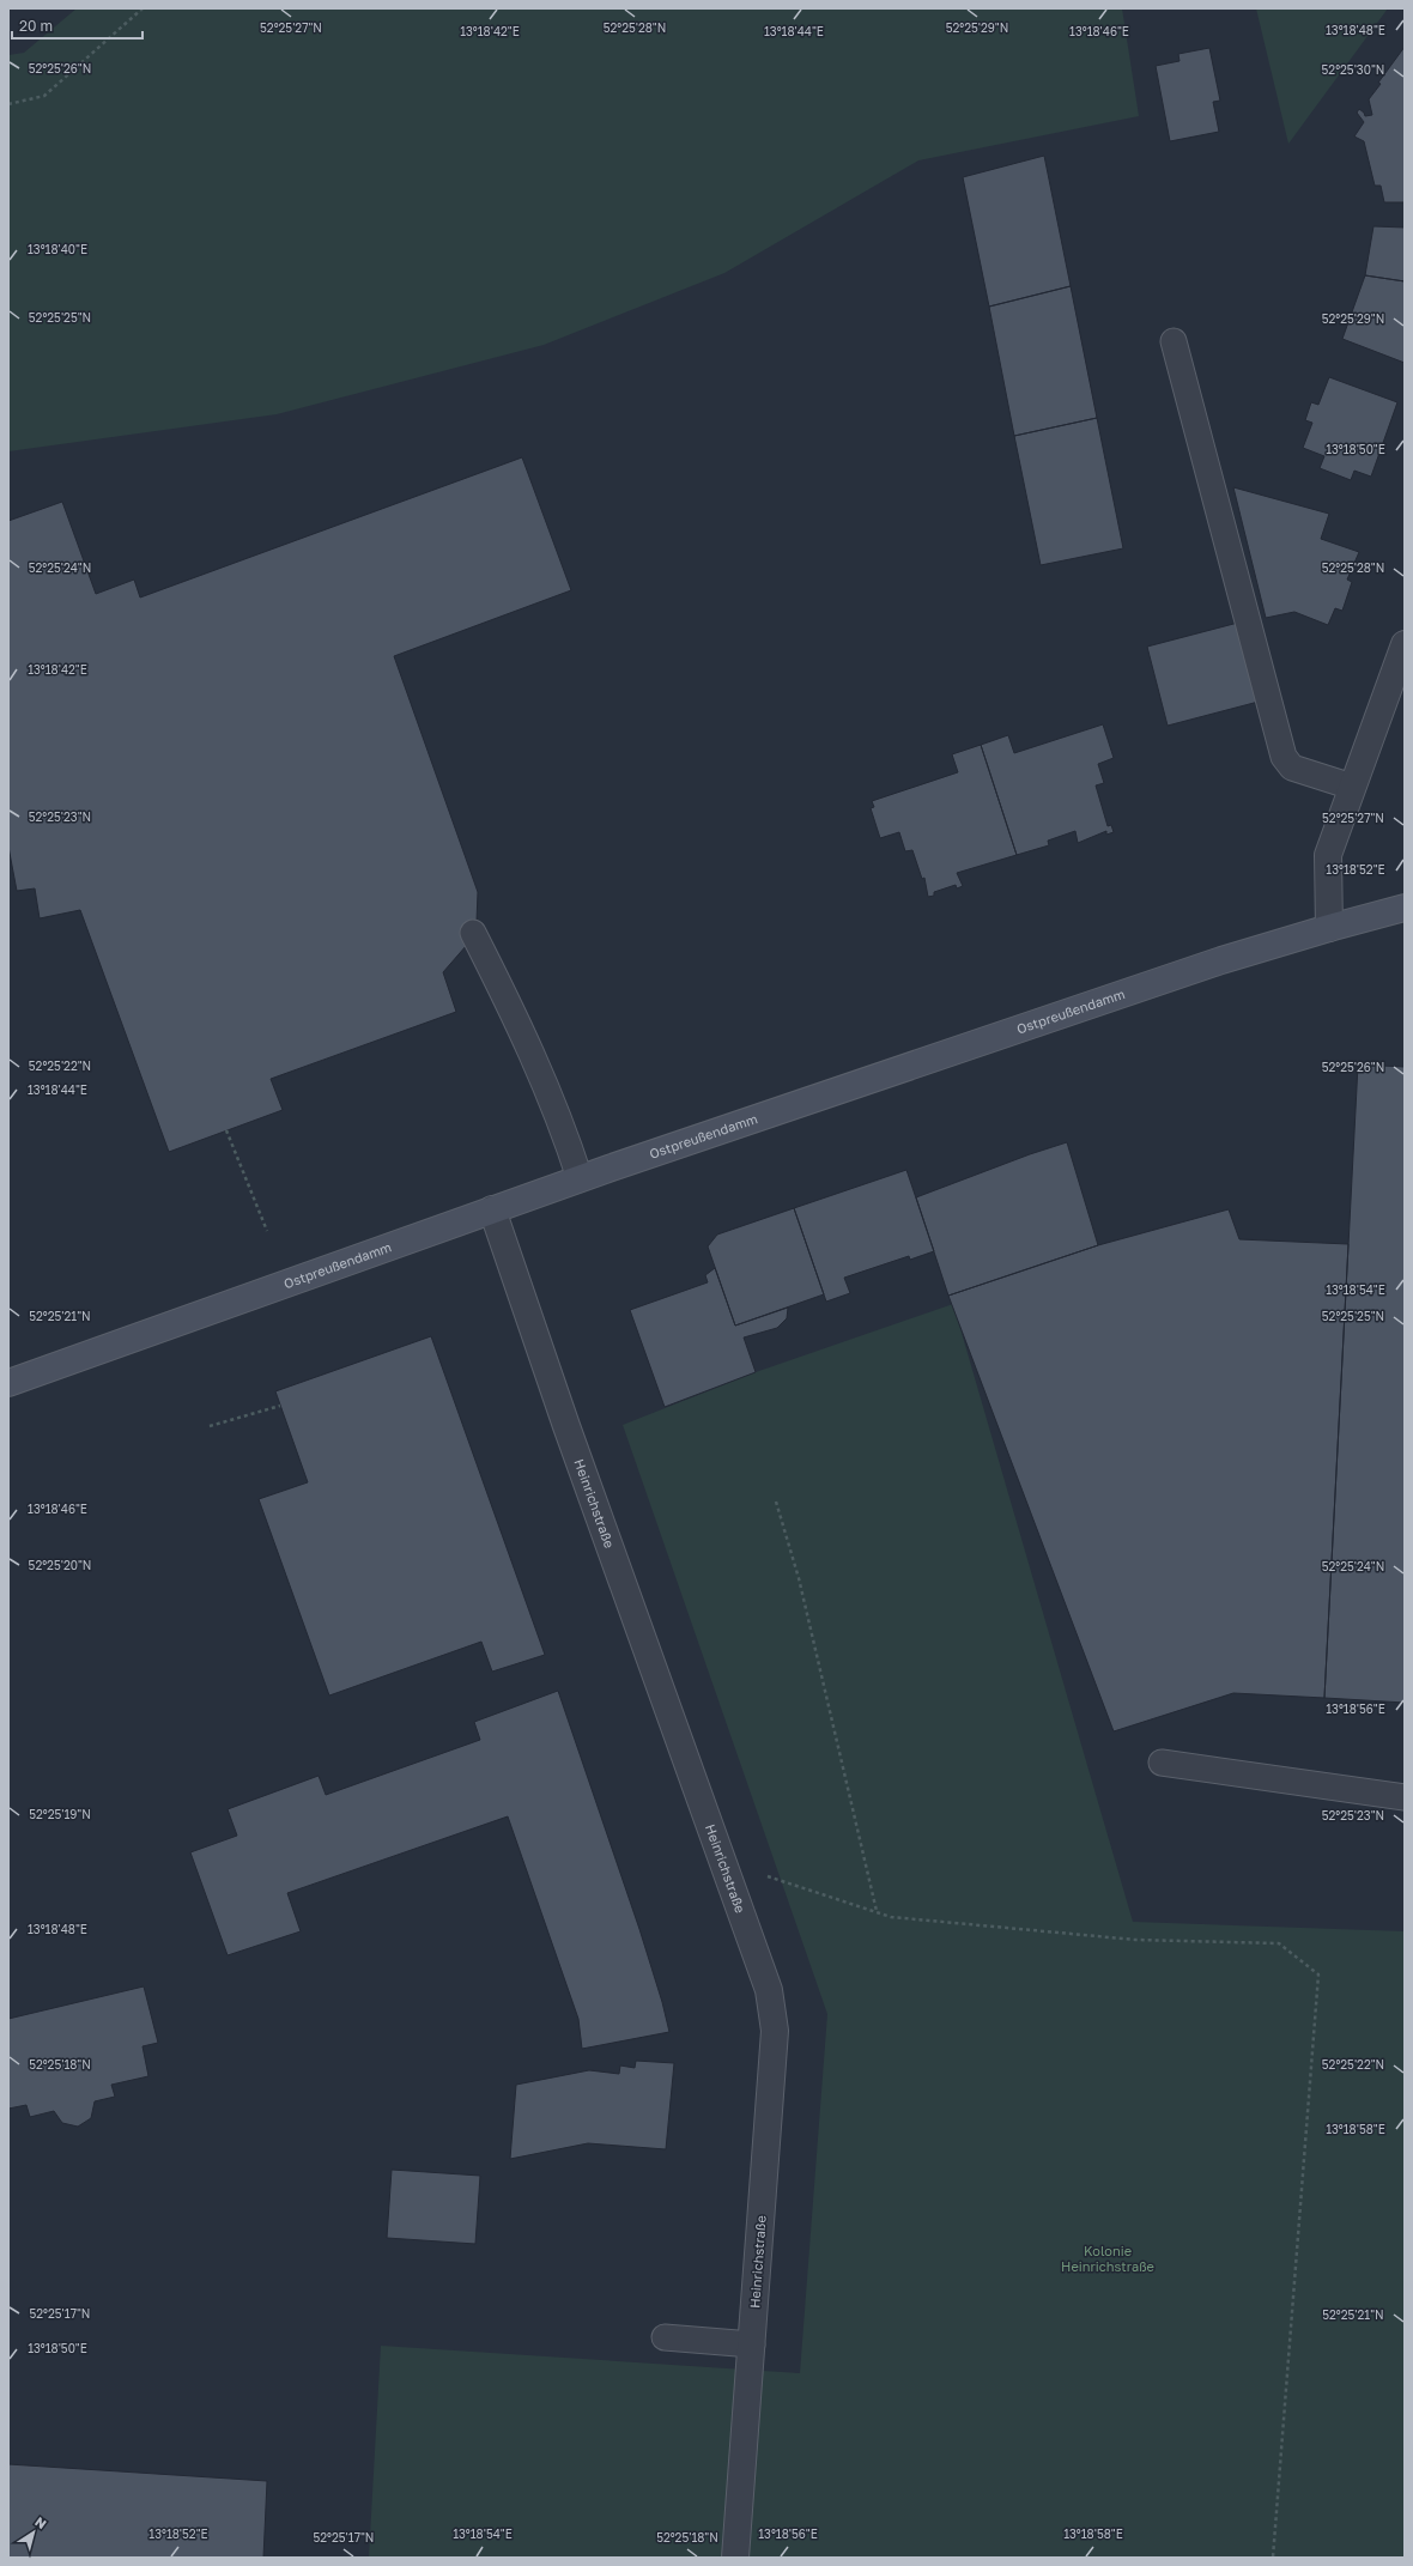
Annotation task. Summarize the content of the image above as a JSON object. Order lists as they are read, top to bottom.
{
  "streets": {
    "main road": ["Ostpreußendamm"],
    "street": ["Heinrichstraße"]
  },
  "crossings": [
    ["Ostpreußendamm", "Heinrichstraße"]
  ],
  "parks": ["Kolonie Heinrichstraße"],
  "scale_bar": "20 m",
  "north": "top right",
  "coordinates": [
    "52°25'27\"N",
    "52°25'28\"N",
    "52°25'29\"N",
    "13°18'48\"E",
    "13°18'42\"E",
    "13°18'44\"E",
    "13°18'46\"E",
    "52°25'26\"N",
    "52°25'30\"N",
    "13°18'40\"E",
    "52°25'25\"N",
    "13°18'50\"E",
    "52°25'24\"N",
    "52°25'23\"N",
    "13°18'52\"E",
    "52°25'22\"N",
    "13°18'54\"E",
    "52°25'21\"N",
    "52°25'20\"N",
    "13°18'56\"E",
    "52°25'19\"N",
    "52°25'18\"N",
    "13°18'58\"E",
    "52°25'17\"N"
  ]
}
